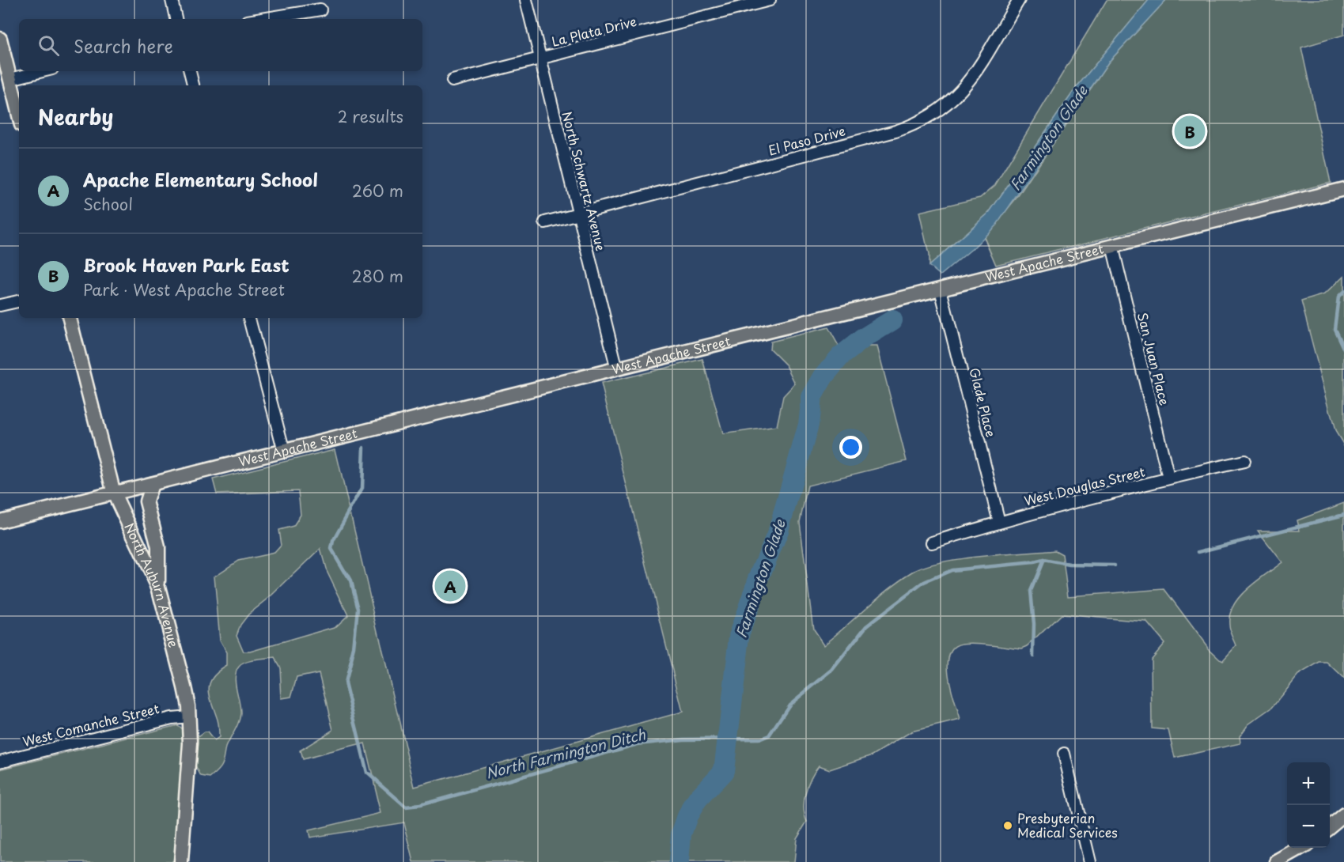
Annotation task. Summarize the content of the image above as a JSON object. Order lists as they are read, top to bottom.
{
  "streets": {
    "main road": ["West Apache Street", "North Auburn Avenue"],
    "street": [
      "La Plata Drive",
      "El Paso Drive",
      "North Schwartz Avenue",
      "San Juan Place",
      "Glade Place",
      "West Douglas Street",
      "West Comanche Street"
    ]
  },
  "crossings": [
    ["La Plata Drive", "North Schwartz Avenue"],
    ["El Paso Drive", "North Schwartz Avenue"],
    ["North Schwartz Avenue", "West Apache Street"],
    ["West Apache Street", "San Juan Place"],
    ["West Apache Street", "Glade Place"],
    ["West Apache Street", "North Auburn Avenue"],
    ["San Juan Place", "West Douglas Street"],
    ["Glade Place", "West Douglas Street"],
    ["North Auburn Avenue", "West Comanche Street"]
  ],
  "water": ["Farmington Glade", "North Farmington Ditch"],
  "places": ["Presbyterian Medical Services"],
  "page": {
    "search": "Search here",
    "heading": ["Nearby", "2 results"],
    "pins": ["B", "A"],
    "list": [
      {
        "mark": "A",
        "name": "Apache Elementary School",
        "note": "School",
        "value": "260 m"
      },
      {
        "mark": "B",
        "name": "Brook Haven Park East",
        "note": "Park · West Apache Street",
        "value": "280 m"
      }
    ],
    "map_buttons": ["+", "−"]
  }
}
